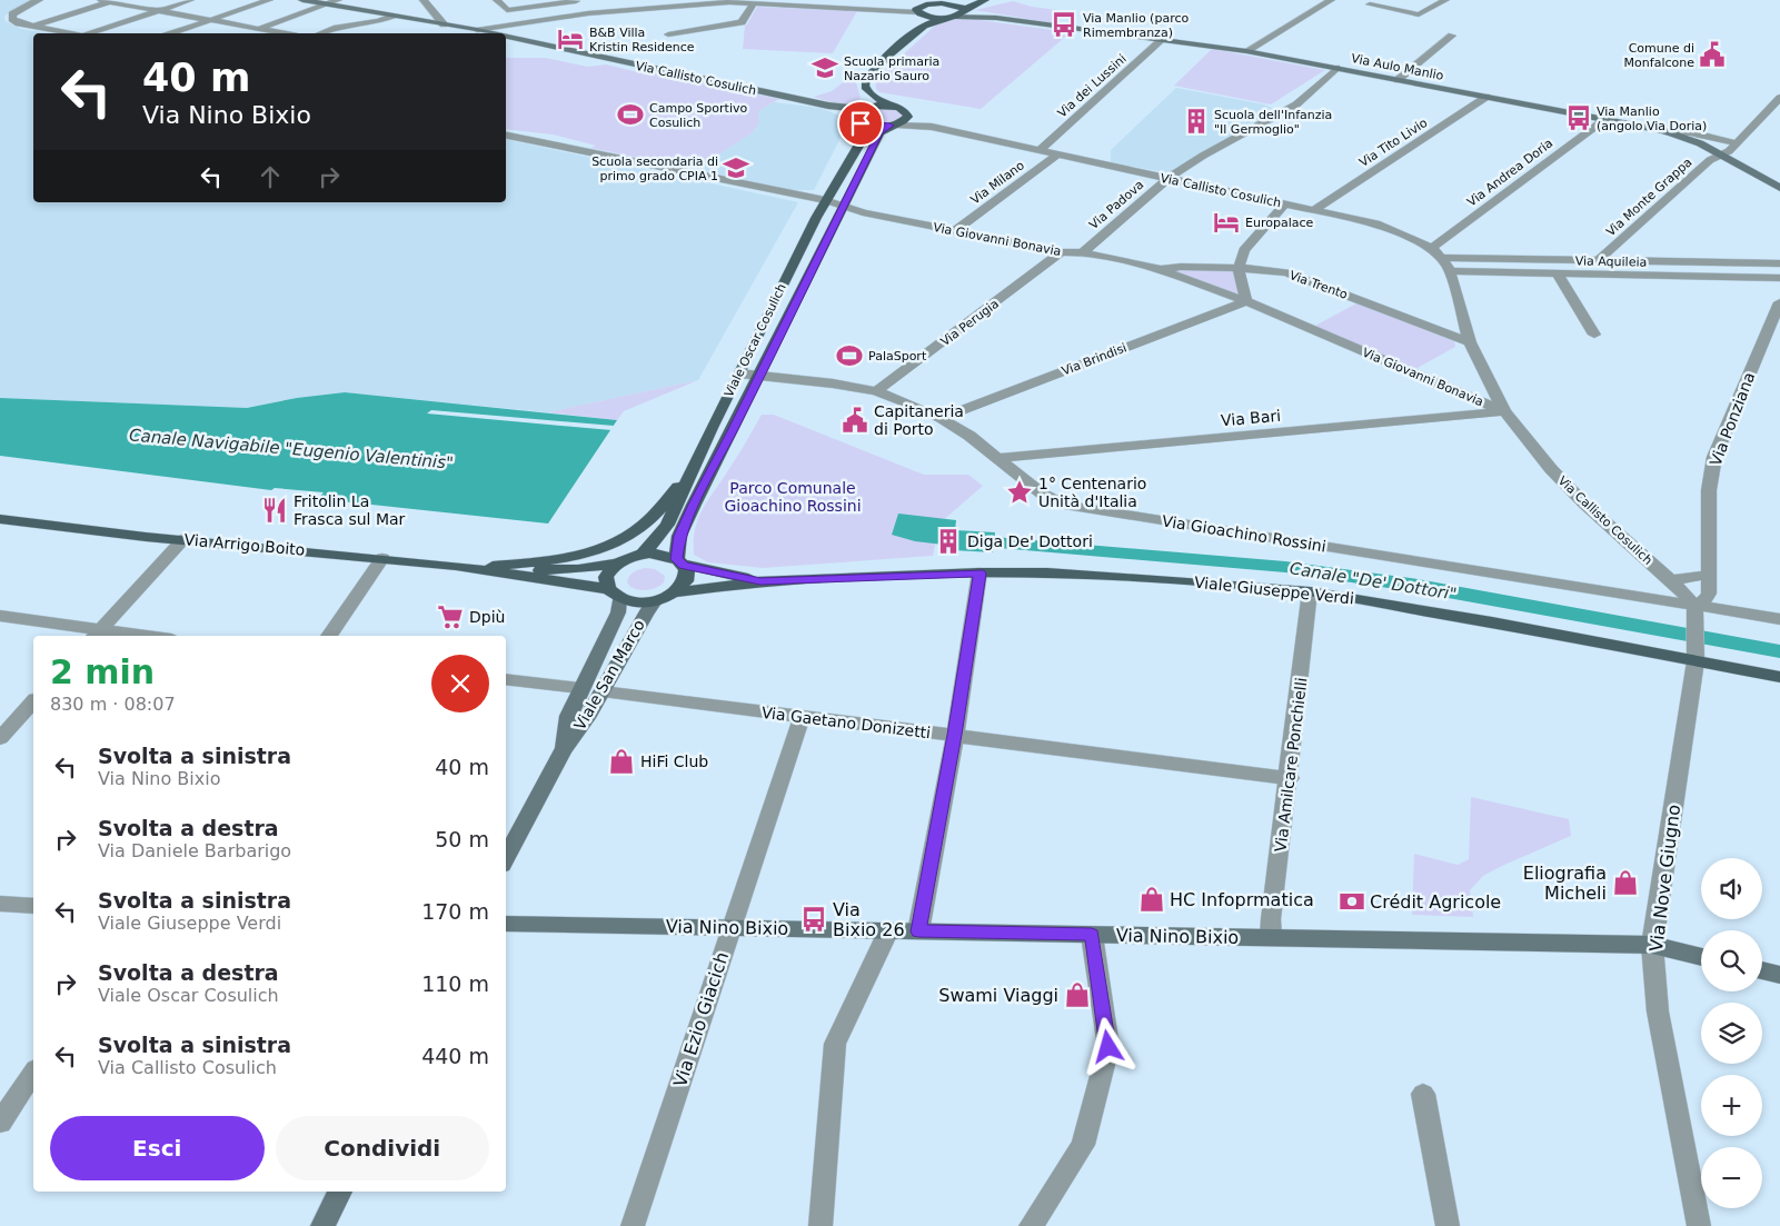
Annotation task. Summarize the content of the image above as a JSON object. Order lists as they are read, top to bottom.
{
  "streets": {
    "main road": [
      "Via Callisto Cosulich",
      "Viale Oscar Cosulich",
      "Via Arrigo Boito",
      "Viale Giuseppe Verdi"
    ],
    "street": [
      "Via Aulo Manlio",
      "Via dei Lussini",
      "Via Tito Livio",
      "Via Andrea Doria",
      "Via Milano",
      "Via Monte Grappa",
      "Via Padova",
      "Via Giovanni Bonavia",
      "Via Aquileia",
      "Via Trento",
      "Via Perugia",
      "Via Brindisi",
      "Via Bari",
      "Via Ponziana",
      "Via Gioachino Rossini",
      "Viale San Marco",
      "Via Gaetano Donizetti",
      "Via Amilcare Ponchielli",
      "Via Nove Giugno",
      "Via Nino Bixio",
      "Via Ezio Giacich"
    ]
  },
  "crossings": [
    ["Via Aulo Manlio", "Via dei Lussini"],
    ["Via Aulo Manlio", "Via Tito Livio"],
    ["Via Aulo Manlio", "Via Andrea Doria"],
    ["Via Aulo Manlio", "Via Monte Grappa"],
    ["Via Aulo Manlio", "Via Padova"],
    ["Via Callisto Cosulich", "Via dei Lussini"],
    ["Via Callisto Cosulich", "Via Tito Livio"],
    ["Via Callisto Cosulich", "Via Andrea Doria"],
    ["Via Callisto Cosulich", "Via Milano"],
    ["Via Callisto Cosulich", "Via Padova"],
    ["Via Callisto Cosulich", "Via Giovanni Bonavia"],
    ["Via Callisto Cosulich", "Via Aquileia"],
    ["Via Callisto Cosulich", "Via Trento"],
    ["Via Callisto Cosulich", "Viale Oscar Cosulich"],
    ["Via Callisto Cosulich", "Via Bari"],
    ["Via Callisto Cosulich", "Via Ponziana"],
    ["Via Callisto Cosulich", "Via Gioachino Rossini"],
    ["Via Andrea Doria", "Via Aquileia"],
    ["Via Milano", "Via Giovanni Bonavia"],
    ["Via Monte Grappa", "Via Aquileia"],
    ["Via Padova", "Via Giovanni Bonavia"],
    ["Via Giovanni Bonavia", "Via Trento"],
    ["Via Giovanni Bonavia", "Via Perugia"],
    ["Via Giovanni Bonavia", "Viale Oscar Cosulich"],
    ["Via Giovanni Bonavia", "Via Brindisi"],
    ["Via Giovanni Bonavia", "Via Bari"],
    ["Via Perugia", "Via Gioachino Rossini"],
    ["Viale Oscar Cosulich", "Via Gioachino Rossini"],
    ["Viale Oscar Cosulich", "Via Arrigo Boito"],
    ["Viale Oscar Cosulich", "Viale Giuseppe Verdi"],
    ["Viale Oscar Cosulich", "Viale San Marco"],
    ["Via Brindisi", "Via Gioachino Rossini"],
    ["Via Bari", "Via Gioachino Rossini"],
    ["Via Ponziana", "Via Gioachino Rossini"],
    ["Via Arrigo Boito", "Viale Giuseppe Verdi"],
    ["Via Arrigo Boito", "Viale San Marco"],
    ["Viale Giuseppe Verdi", "Viale San Marco"],
    ["Viale Giuseppe Verdi", "Via Amilcare Ponchielli"],
    ["Viale Giuseppe Verdi", "Via Nove Giugno"],
    ["Viale San Marco", "Via Gaetano Donizetti"],
    ["Via Gaetano Donizetti", "Via Amilcare Ponchielli"],
    ["Via Gaetano Donizetti", "Via Ezio Giacich"],
    ["Via Amilcare Ponchielli", "Via Nino Bixio"],
    ["Via Nove Giugno", "Via Nino Bixio"],
    ["Via Nino Bixio", "Via Ezio Giacich"]
  ],
  "water": ["Canale Navigabile \"Eugenio Valentinis\"", "Canale \"De' Dottori\""],
  "parks": ["Parco Comunale Gioachino Rossini"],
  "places": {
    "bus stop": ["Via Manlio (parco Rimembranza)", "Via Manlio (angolo Via Doria)", "Via Bixio 26"],
    "hotel": ["B&B Villa Kristin Residence", "Europalace"],
    "public building": ["Comune di Monfalcone", "Capitaneria di Porto"],
    "school or university": ["Scuola primaria Nazario Sauro", "Scuola secondaria di primo grado CPIA 1"],
    "sports": ["Campo Sportivo Cosulich", "PalaSport"],
    "building": ["Scuola dell'Infanzia \"Il Germoglio\"", "Diga De' Dottori"],
    "place": ["1° Centenario Unità d'Italia"],
    "restaurant": ["Fritolin La Frasca sul Mar"],
    "supermarket": ["Dpiù"],
    "shop": [
      "HiFi Club",
      "Eliografia Micheli",
      "HC Infoprmatica",
      "Swami Viaggi"
    ],
    "bank": ["Crédit Agricole"]
  },
  "page": {
    "turn": ["40 m", "Via Nino Bixio"],
    "heading": ["2 min", "830 m · 08:07"],
    "list": [
      {
        "name": "Svolta a sinistra",
        "note": "Via Nino Bixio",
        "value": "40 m"
      },
      {
        "name": "Svolta a destra",
        "note": "Via Daniele Barbarigo",
        "value": "50 m"
      },
      {
        "name": "Svolta a sinistra",
        "note": "Viale Giuseppe Verdi",
        "value": "170 m"
      },
      {
        "name": "Svolta a destra",
        "note": "Viale Oscar Cosulich",
        "value": "110 m"
      },
      {
        "name": "Svolta a sinistra",
        "note": "Via Callisto Cosulich",
        "value": "440 m"
      }
    ],
    "map_buttons": ["+", "−"],
    "buttons": ["Esci", "Condividi"]
  }
}
